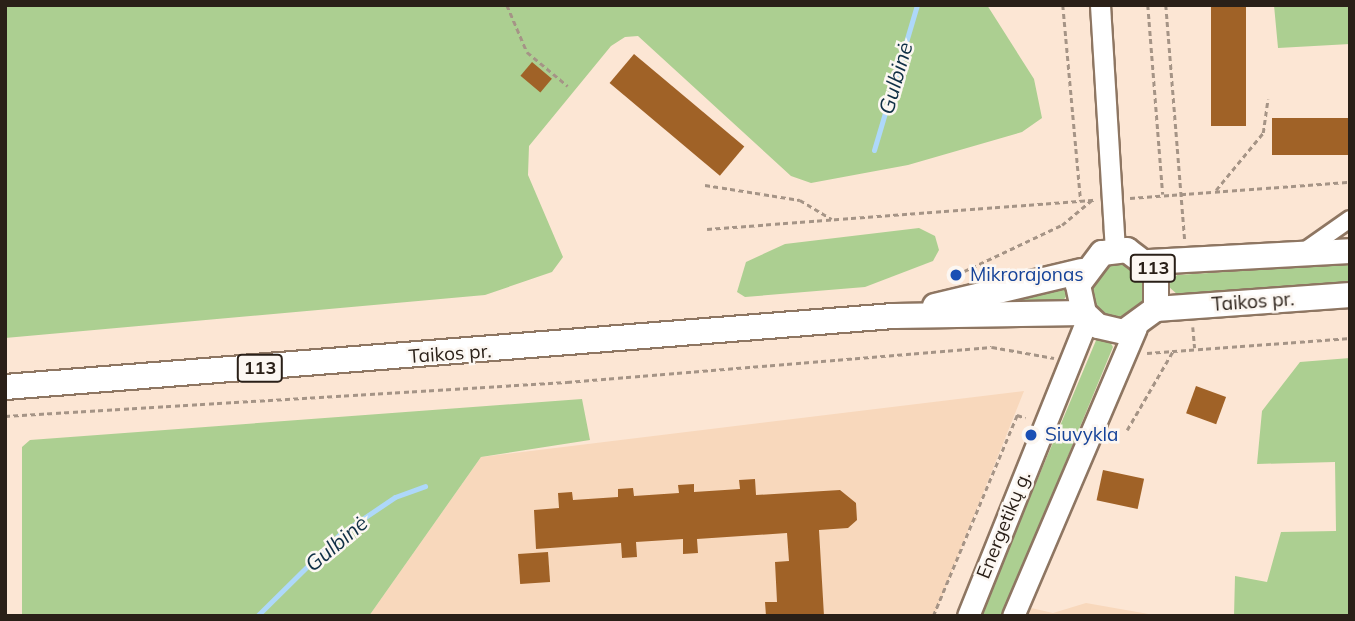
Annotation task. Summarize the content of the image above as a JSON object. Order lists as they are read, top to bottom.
{
  "streets": {
    "main road": ["113", "Taikos pr.", "Energetikų g."]
  },
  "crossings": [
    ["113", "Taikos pr."],
    ["113", "Energetikų g."],
    ["Taikos pr.", "Energetikų g."]
  ],
  "water": ["Gulbinė"],
  "places": ["Mikrorajonas", "Siuvykla"]
}
